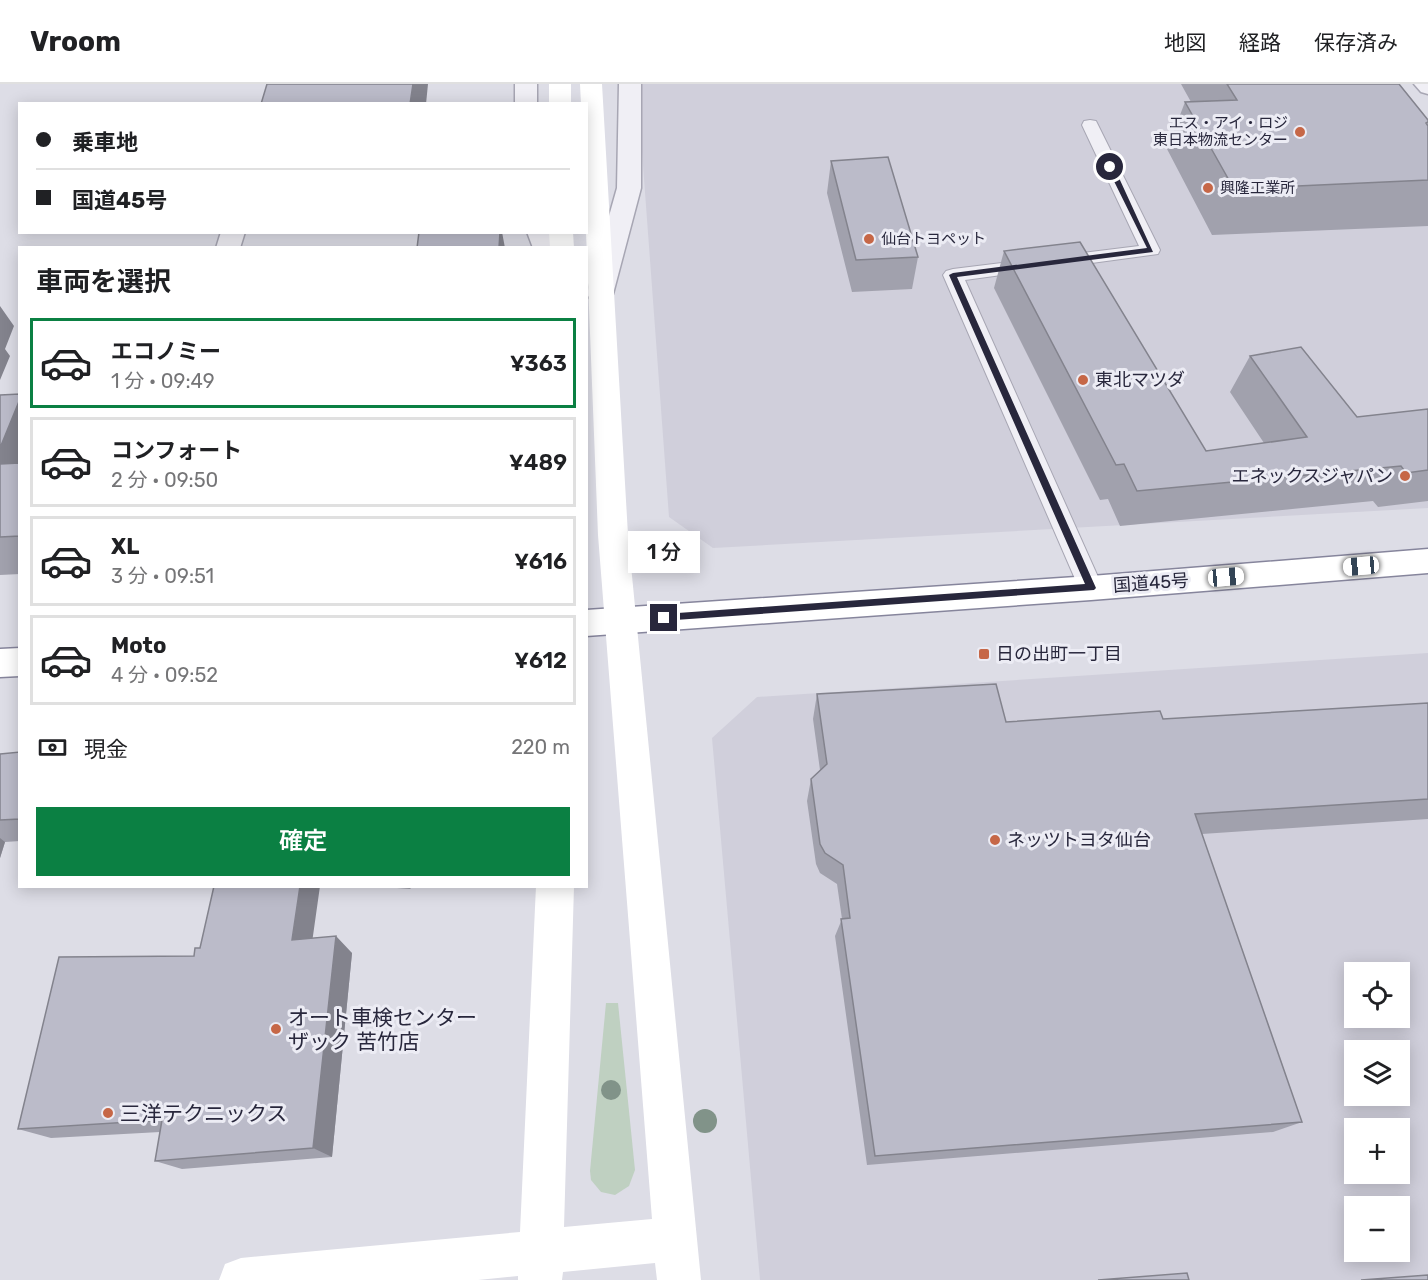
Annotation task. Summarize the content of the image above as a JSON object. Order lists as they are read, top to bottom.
{
  "streets": {
    "main road": ["国道45号"]
  },
  "places": {
    "other": [
      "エス・アイ・ロジ 東日本物流センター",
      "興隆工業所",
      "仙台トヨペット",
      "東北マツダ",
      "エネックスジャパン",
      "ネッツトヨタ仙台",
      "オート車検センター ザック 苦竹店",
      "三洋テクニックス"
    ],
    "transit": ["日の出町一丁目"]
  },
  "page": {
    "header": "Vroom",
    "nav": ["地図", "経路", "保存済み"],
    "banner": ["乗車地", "国道45号"],
    "heading": "車両を選択",
    "list": [
      {
        "name": "エコノミー",
        "note": "1 分 · 09:49",
        "value": "¥363"
      },
      {
        "name": "コンフォート",
        "note": "2 分 · 09:50",
        "value": "¥489"
      },
      {
        "name": "XL",
        "note": "3 分 · 09:51",
        "value": "¥616"
      },
      {
        "name": "Moto",
        "note": "4 分 · 09:52",
        "value": "¥612"
      }
    ],
    "bubble": "1 分",
    "pay": ["現金", "220 m"],
    "buttons": "確定",
    "map_buttons": ["+", "−"]
  }
}
